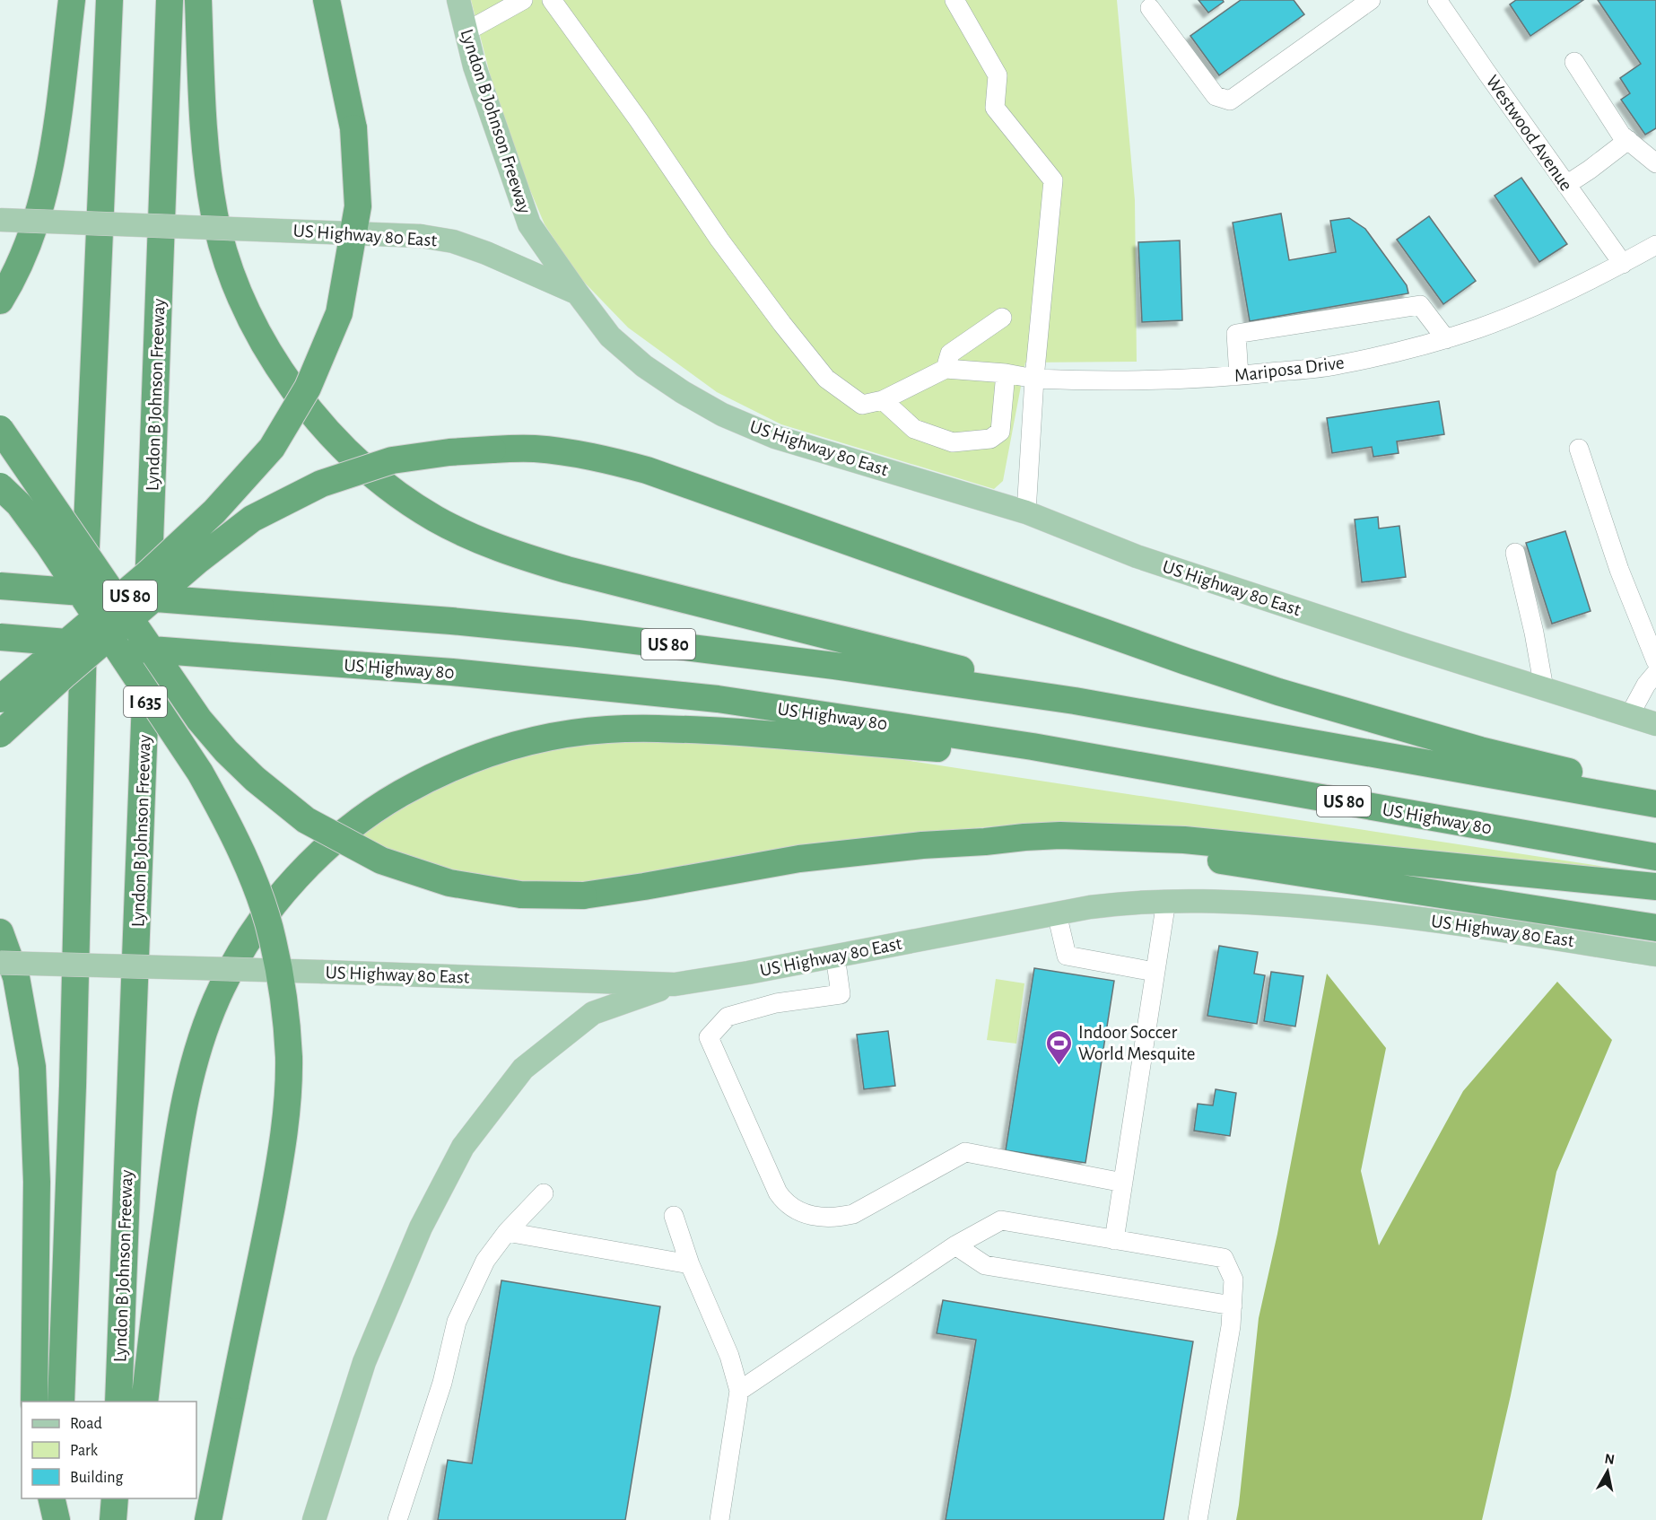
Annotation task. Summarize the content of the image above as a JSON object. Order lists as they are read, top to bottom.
{
  "streets": {
    "highway": [
      "Lyndon B Johnson Freeway",
      "US 80",
      "US Highway 80",
      "I 635"
    ],
    "main road": ["US Highway 80 East"],
    "street": ["Westwood Avenue", "Mariposa Drive"]
  },
  "crossings": [
    ["Lyndon B Johnson Freeway", "US Highway 80 East"],
    ["Westwood Avenue", "Mariposa Drive"]
  ],
  "places": {
    "sports": ["Indoor Soccer World Mesquite"]
  },
  "legend": ["Road", "Park", "Building"],
  "north": "top"
}
